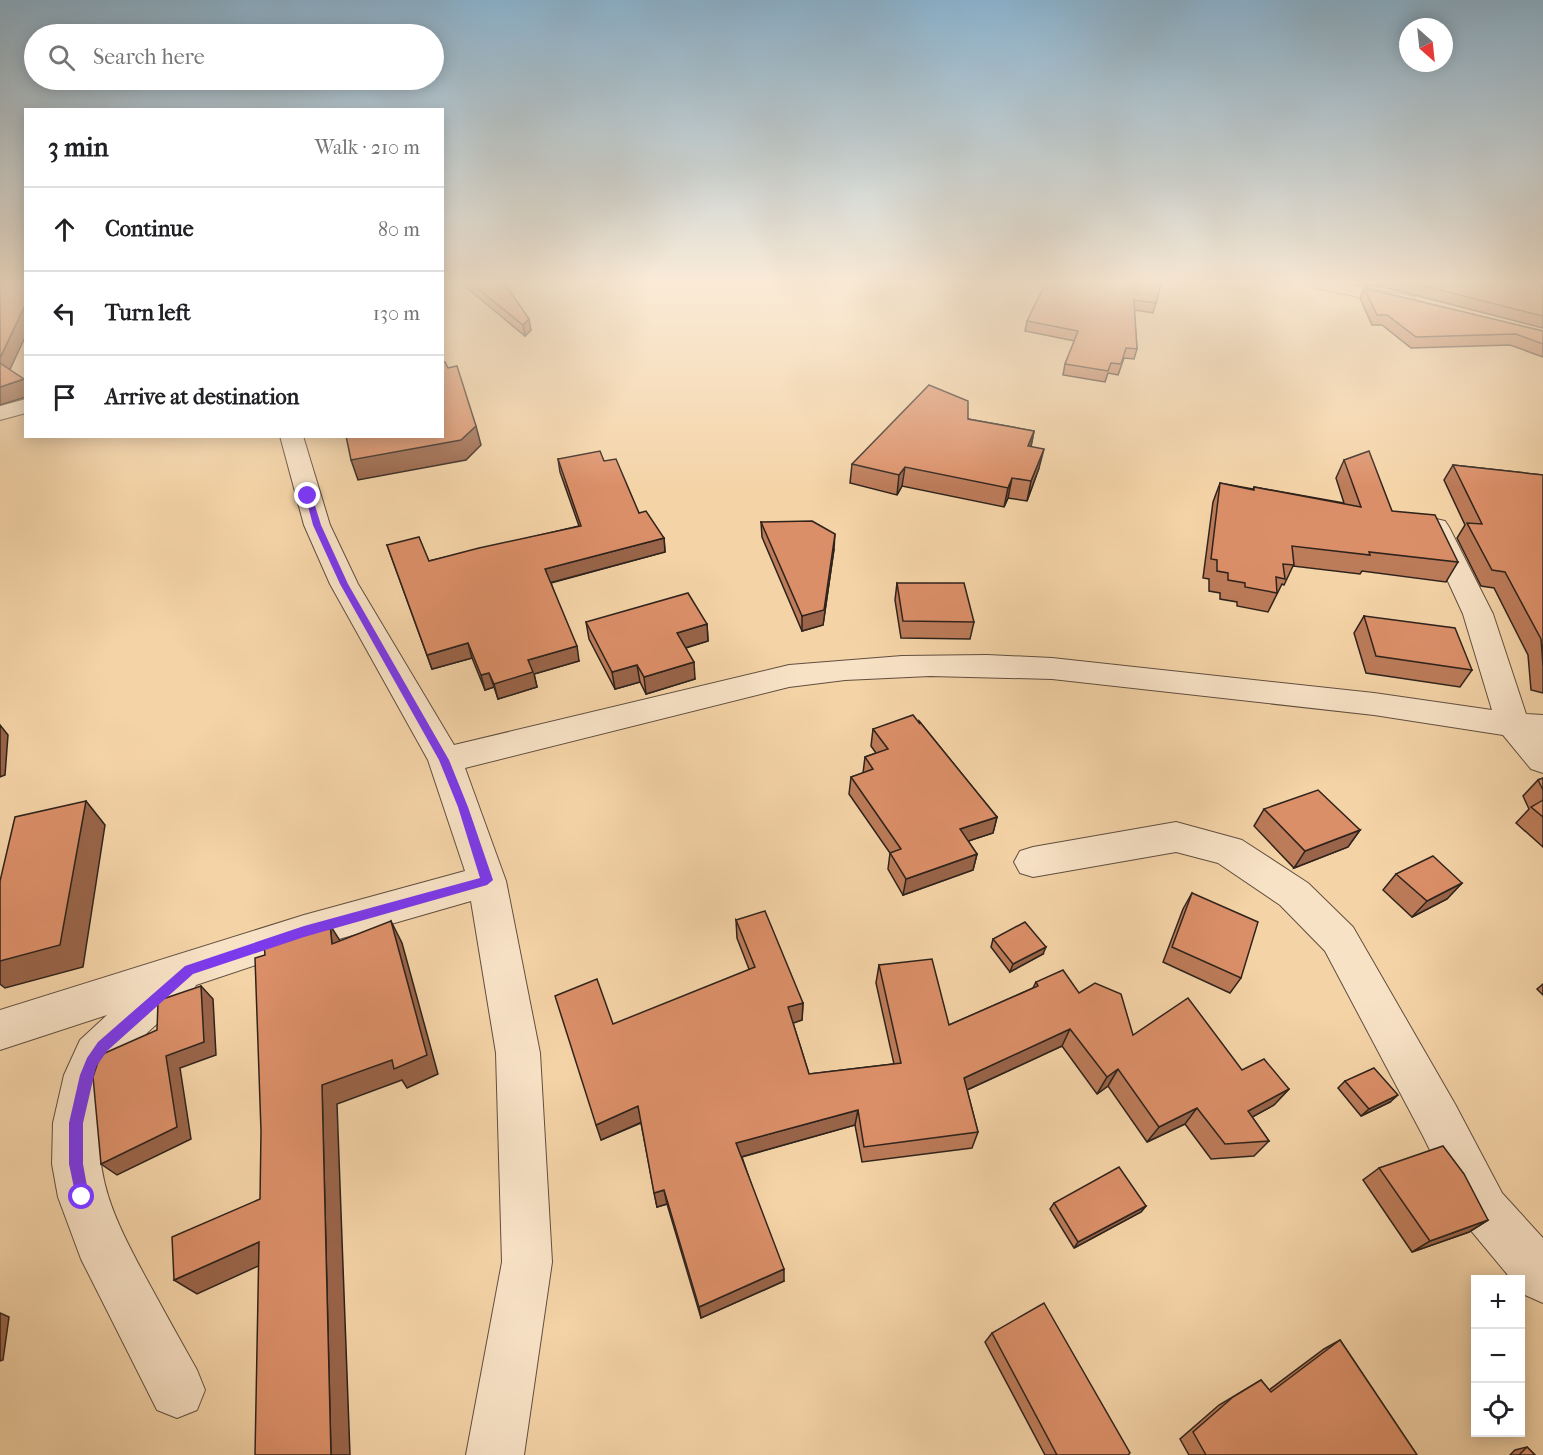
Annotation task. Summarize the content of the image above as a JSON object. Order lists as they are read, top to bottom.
{
  "north": "bottom right",
  "page": {
    "search": "Search here",
    "heading": ["3 min", "Walk · 210 m"],
    "list": [
      ["Continue", "80 m"],
      ["Turn left", "130 m"],
      "Arrive at destination"
    ],
    "map_buttons": ["+", "−"]
  }
}
